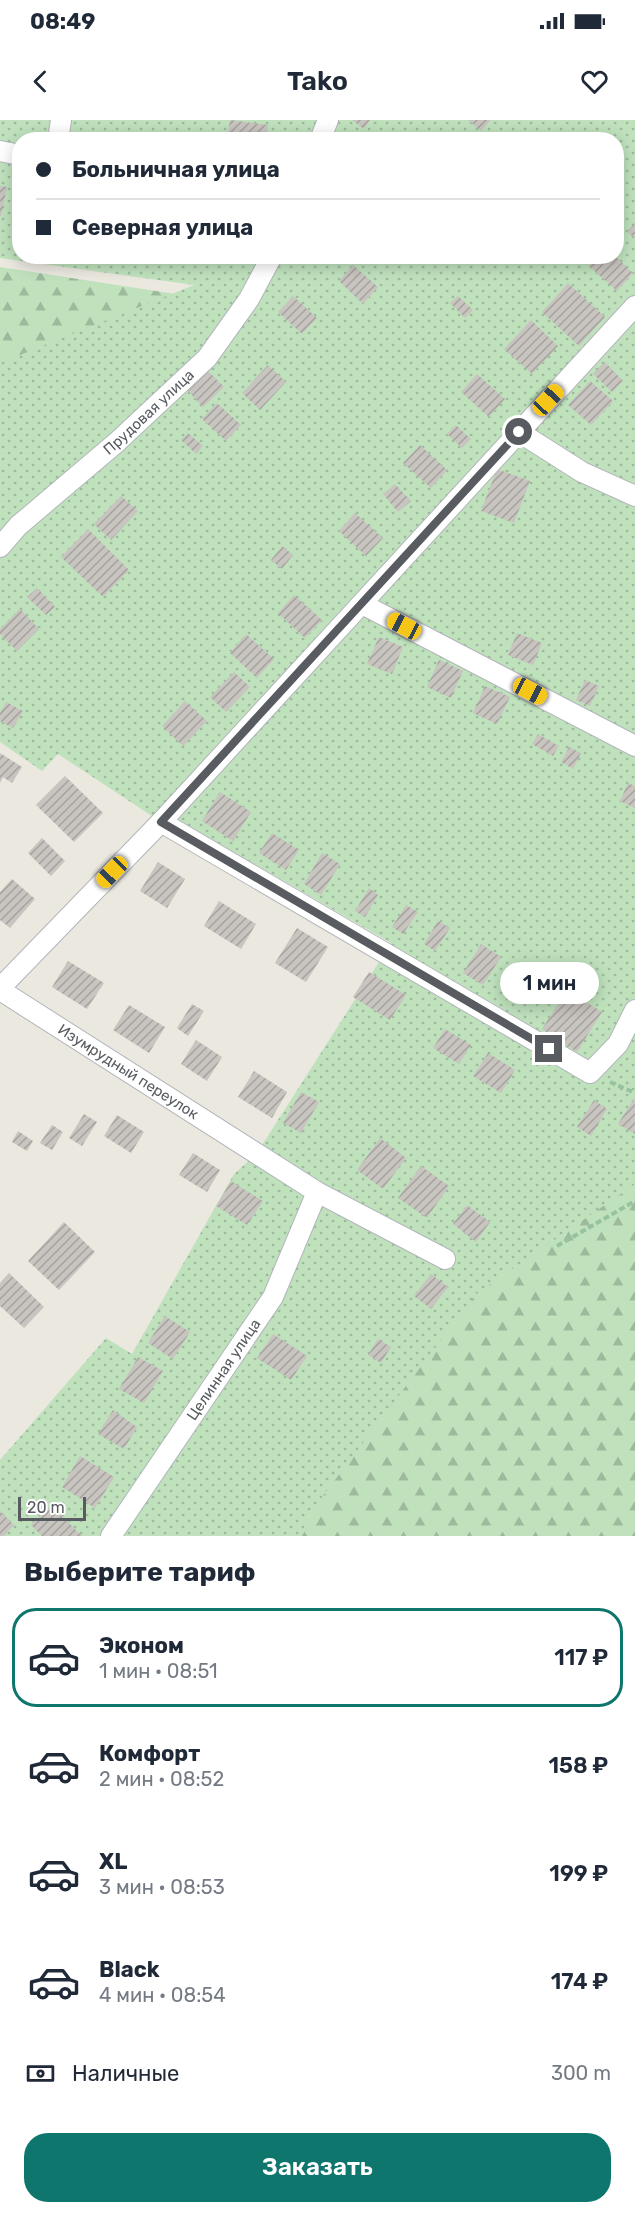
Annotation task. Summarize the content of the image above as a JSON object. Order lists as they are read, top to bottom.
{
  "streets": {
    "street": ["Прудовая улица", "Изумрудный переулок", "Целинная улица"]
  },
  "crossings": [
    ["Изумрудный переулок", "Целинная улица"]
  ],
  "scale_bar": "20 m",
  "page": {
    "status": "08:49",
    "header": "Tako",
    "banner": ["Больничная улица", "Северная улица"],
    "bubble": "1 мин",
    "scale": "20 m",
    "heading": "Выберите тариф",
    "list": [
      {
        "name": "Эконом",
        "note": "1 мин · 08:51",
        "value": "117 ₽"
      },
      {
        "name": "Комфорт",
        "note": "2 мин · 08:52",
        "value": "158 ₽"
      },
      {
        "name": "XL",
        "note": "3 мин · 08:53",
        "value": "199 ₽"
      },
      {
        "name": "Black",
        "note": "4 мин · 08:54",
        "value": "174 ₽"
      }
    ],
    "pay": ["Наличные", "300 m"],
    "buttons": "Заказать"
  }
}
